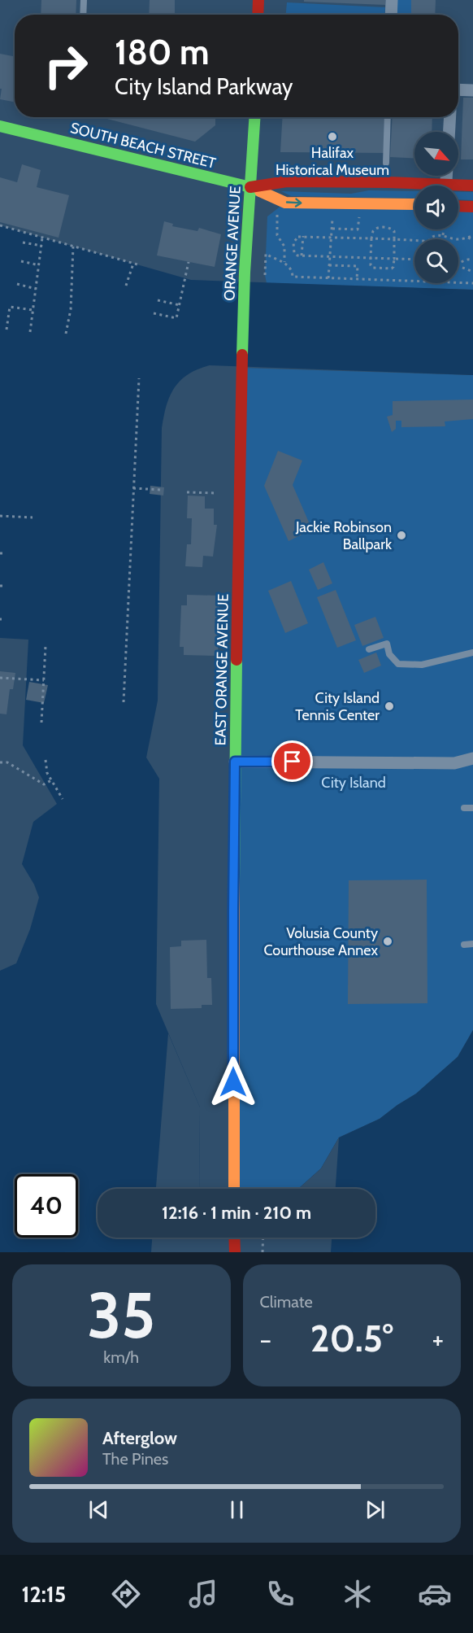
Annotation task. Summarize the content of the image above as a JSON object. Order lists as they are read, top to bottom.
{
  "streets": {
    "street": ["SOUTH BEACH STREET", "ORANGE AVENUE", "EAST ORANGE AVENUE"]
  },
  "crossings": [
    ["SOUTH BEACH STREET", "ORANGE AVENUE"],
    ["ORANGE AVENUE", "EAST ORANGE AVENUE"]
  ],
  "parks": ["City Island"],
  "places": [
    "Halifax Historical Museum",
    "Jackie Robinson Ballpark",
    "City Island Tennis Center",
    "Volusia County Courthouse Annex"
  ],
  "north": "bottom right",
  "page": {
    "turn": ["180 m", "City Island Parkway"],
    "limit": "40",
    "trip": "12:16 · 1 min · 210 m",
    "tile": [
      ["35", "km/h"],
      "Climate"
    ],
    "heat": ["−", "20.5°", "+"],
    "song": ["Afterglow", "The Pines"],
    "tabs": "12:15"
  }
}
